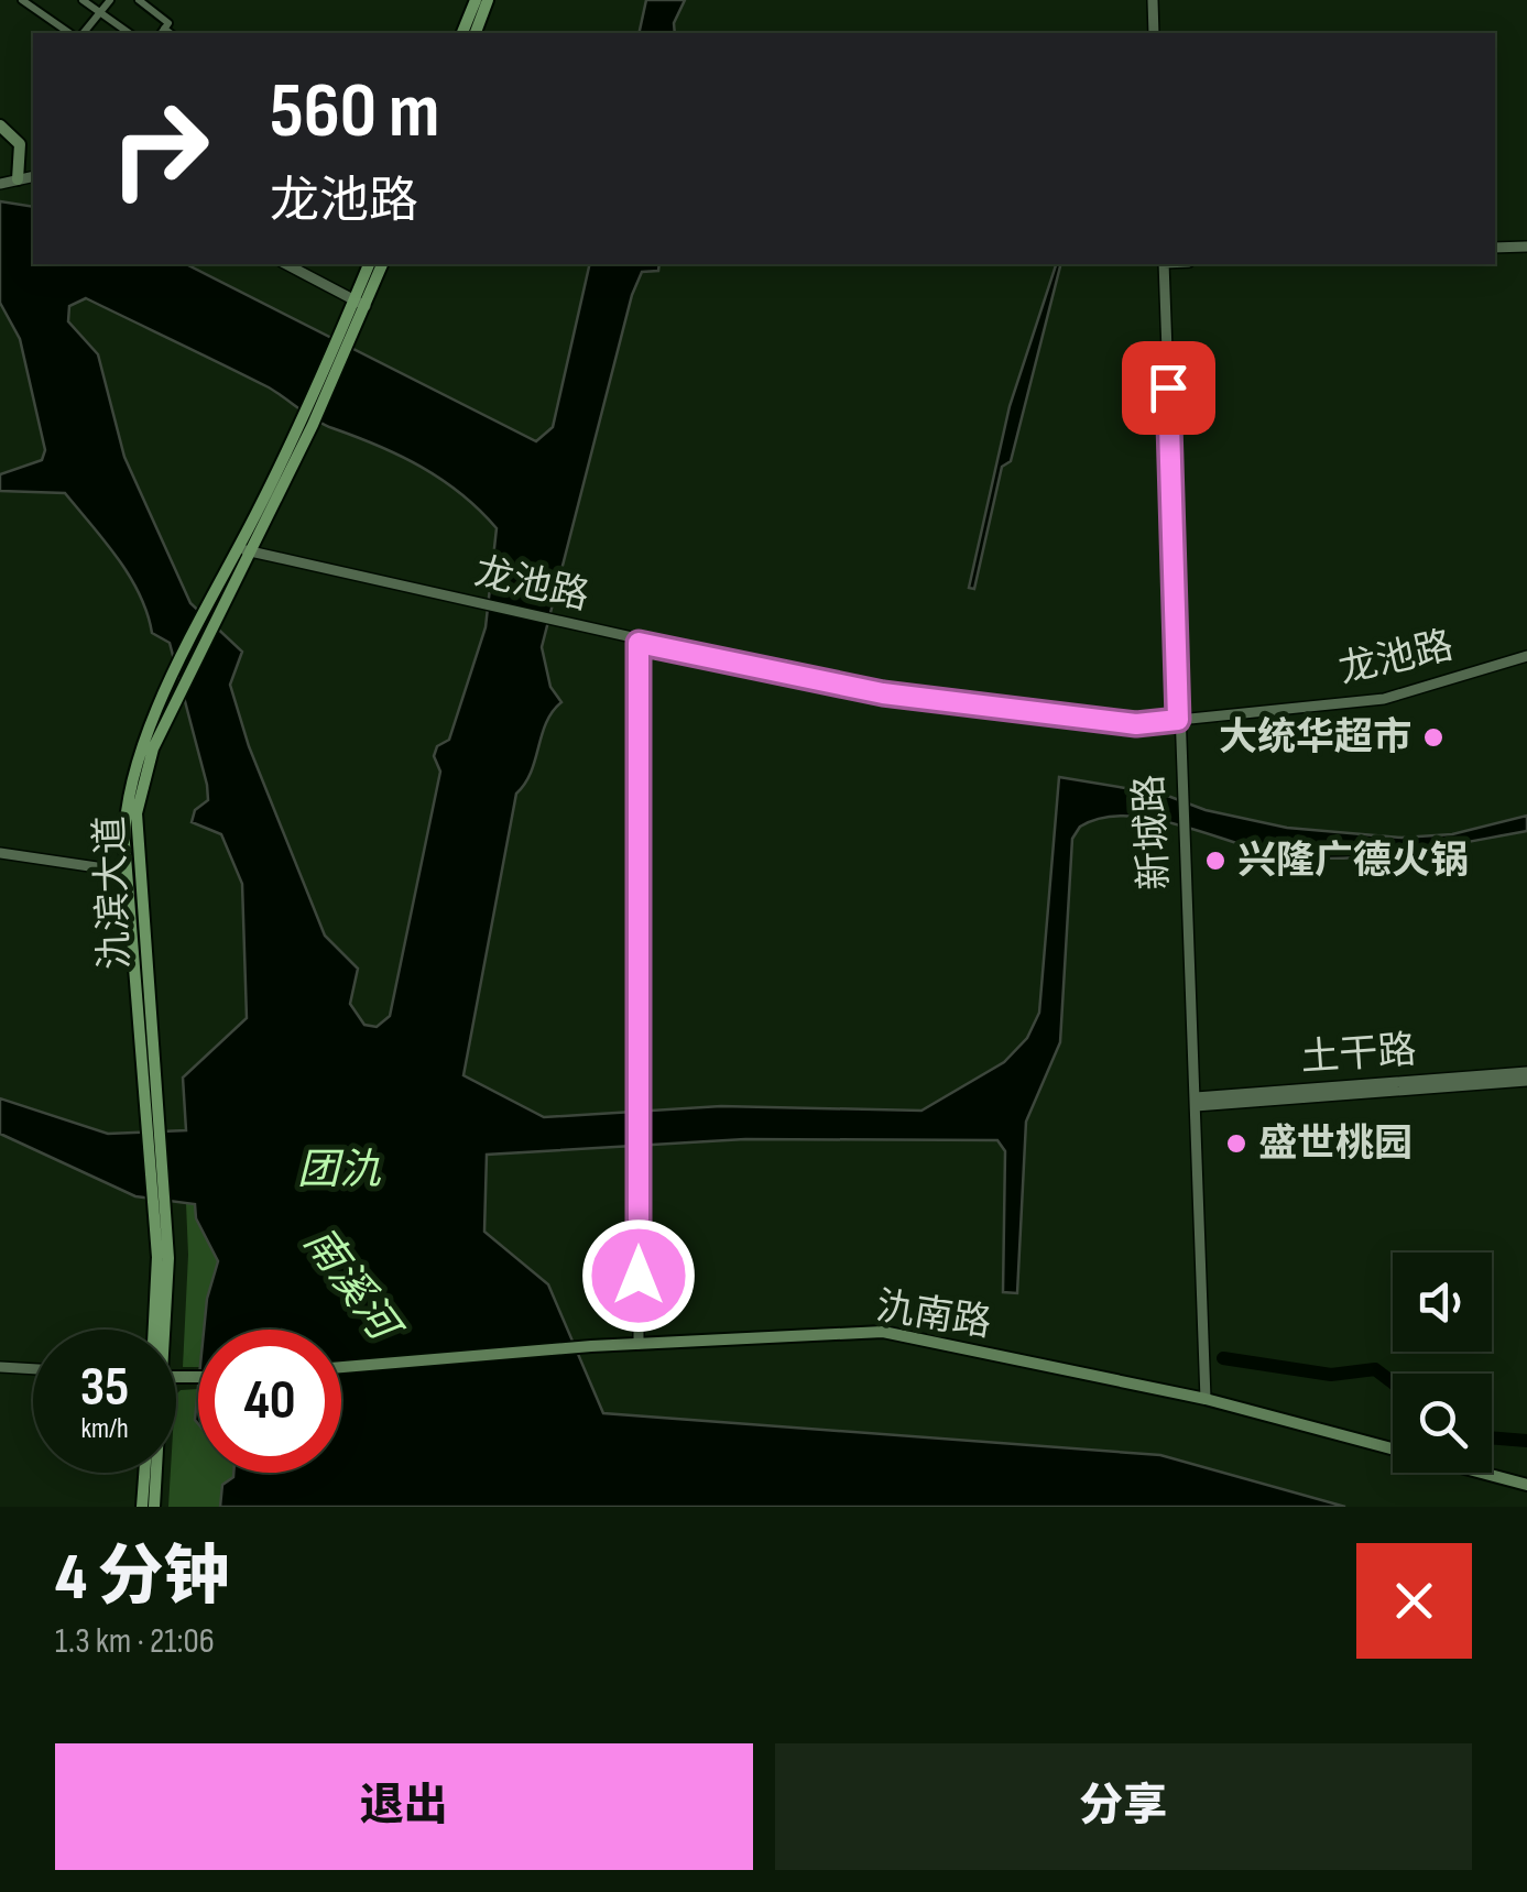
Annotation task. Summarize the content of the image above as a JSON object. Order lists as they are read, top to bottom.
{
  "streets": {
    "main road": ["氿滨大道", "氿南路"],
    "street": ["龙池路", "新城路", "土干路"]
  },
  "crossings": [
    ["龙池路", "新城路"],
    ["龙池路", "氿滨大道"],
    ["新城路", "土干路"],
    ["新城路", "氿南路"]
  ],
  "water": ["团氿", "南溪河"],
  "places": ["大统华超市", "兴隆广德火锅", "盛世桃园"],
  "page": {
    "turn": ["560 m", "龙池路"],
    "speed": "35 km/h",
    "limit": "40",
    "heading": ["4 分钟", "1.3 km · 21:06"],
    "buttons": ["退出", "分享"]
  }
}
